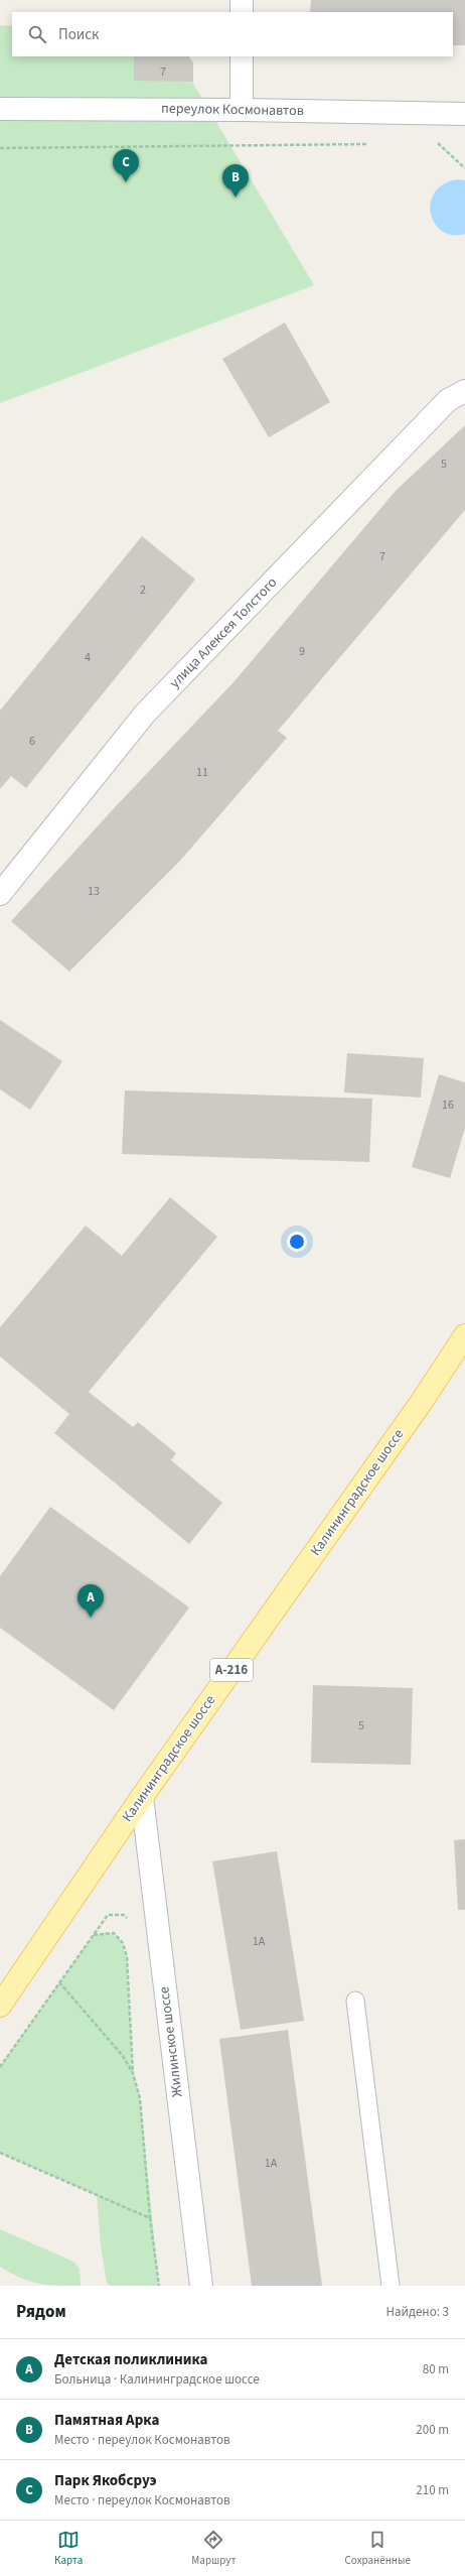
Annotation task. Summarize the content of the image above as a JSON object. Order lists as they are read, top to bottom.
{
  "streets": {
    "main road": ["Калининградское шоссе", "А-216"],
    "street": ["переулок Космонавтов", "улица Алексея Толстого", "Жилинское шоссе"]
  },
  "crossings": [
    ["Калининградское шоссе", "Жилинское шоссе"]
  ],
  "house_numbers": [
    "7",
    "5",
    "7",
    "2",
    "9",
    "4",
    "6",
    "11",
    "13",
    "16",
    "5",
    "1А",
    "1А"
  ],
  "page": {
    "search": "Поиск",
    "pins": ["C", "B", "A"],
    "heading": ["Рядом", "Найдено: 3"],
    "list": [
      {
        "mark": "A",
        "name": "Детская поликлиника",
        "note": "Больница · Калининградское шоссе",
        "value": "80 m"
      },
      {
        "mark": "B",
        "name": "Памятная Арка",
        "note": "Место · переулок Космонавтов",
        "value": "200 m"
      },
      {
        "mark": "C",
        "name": "Парк Якобсруэ",
        "note": "Место · переулок Космонавтов",
        "value": "210 m"
      }
    ],
    "nav": ["Карта", "Маршрут", "Сохранённые"]
  }
}
